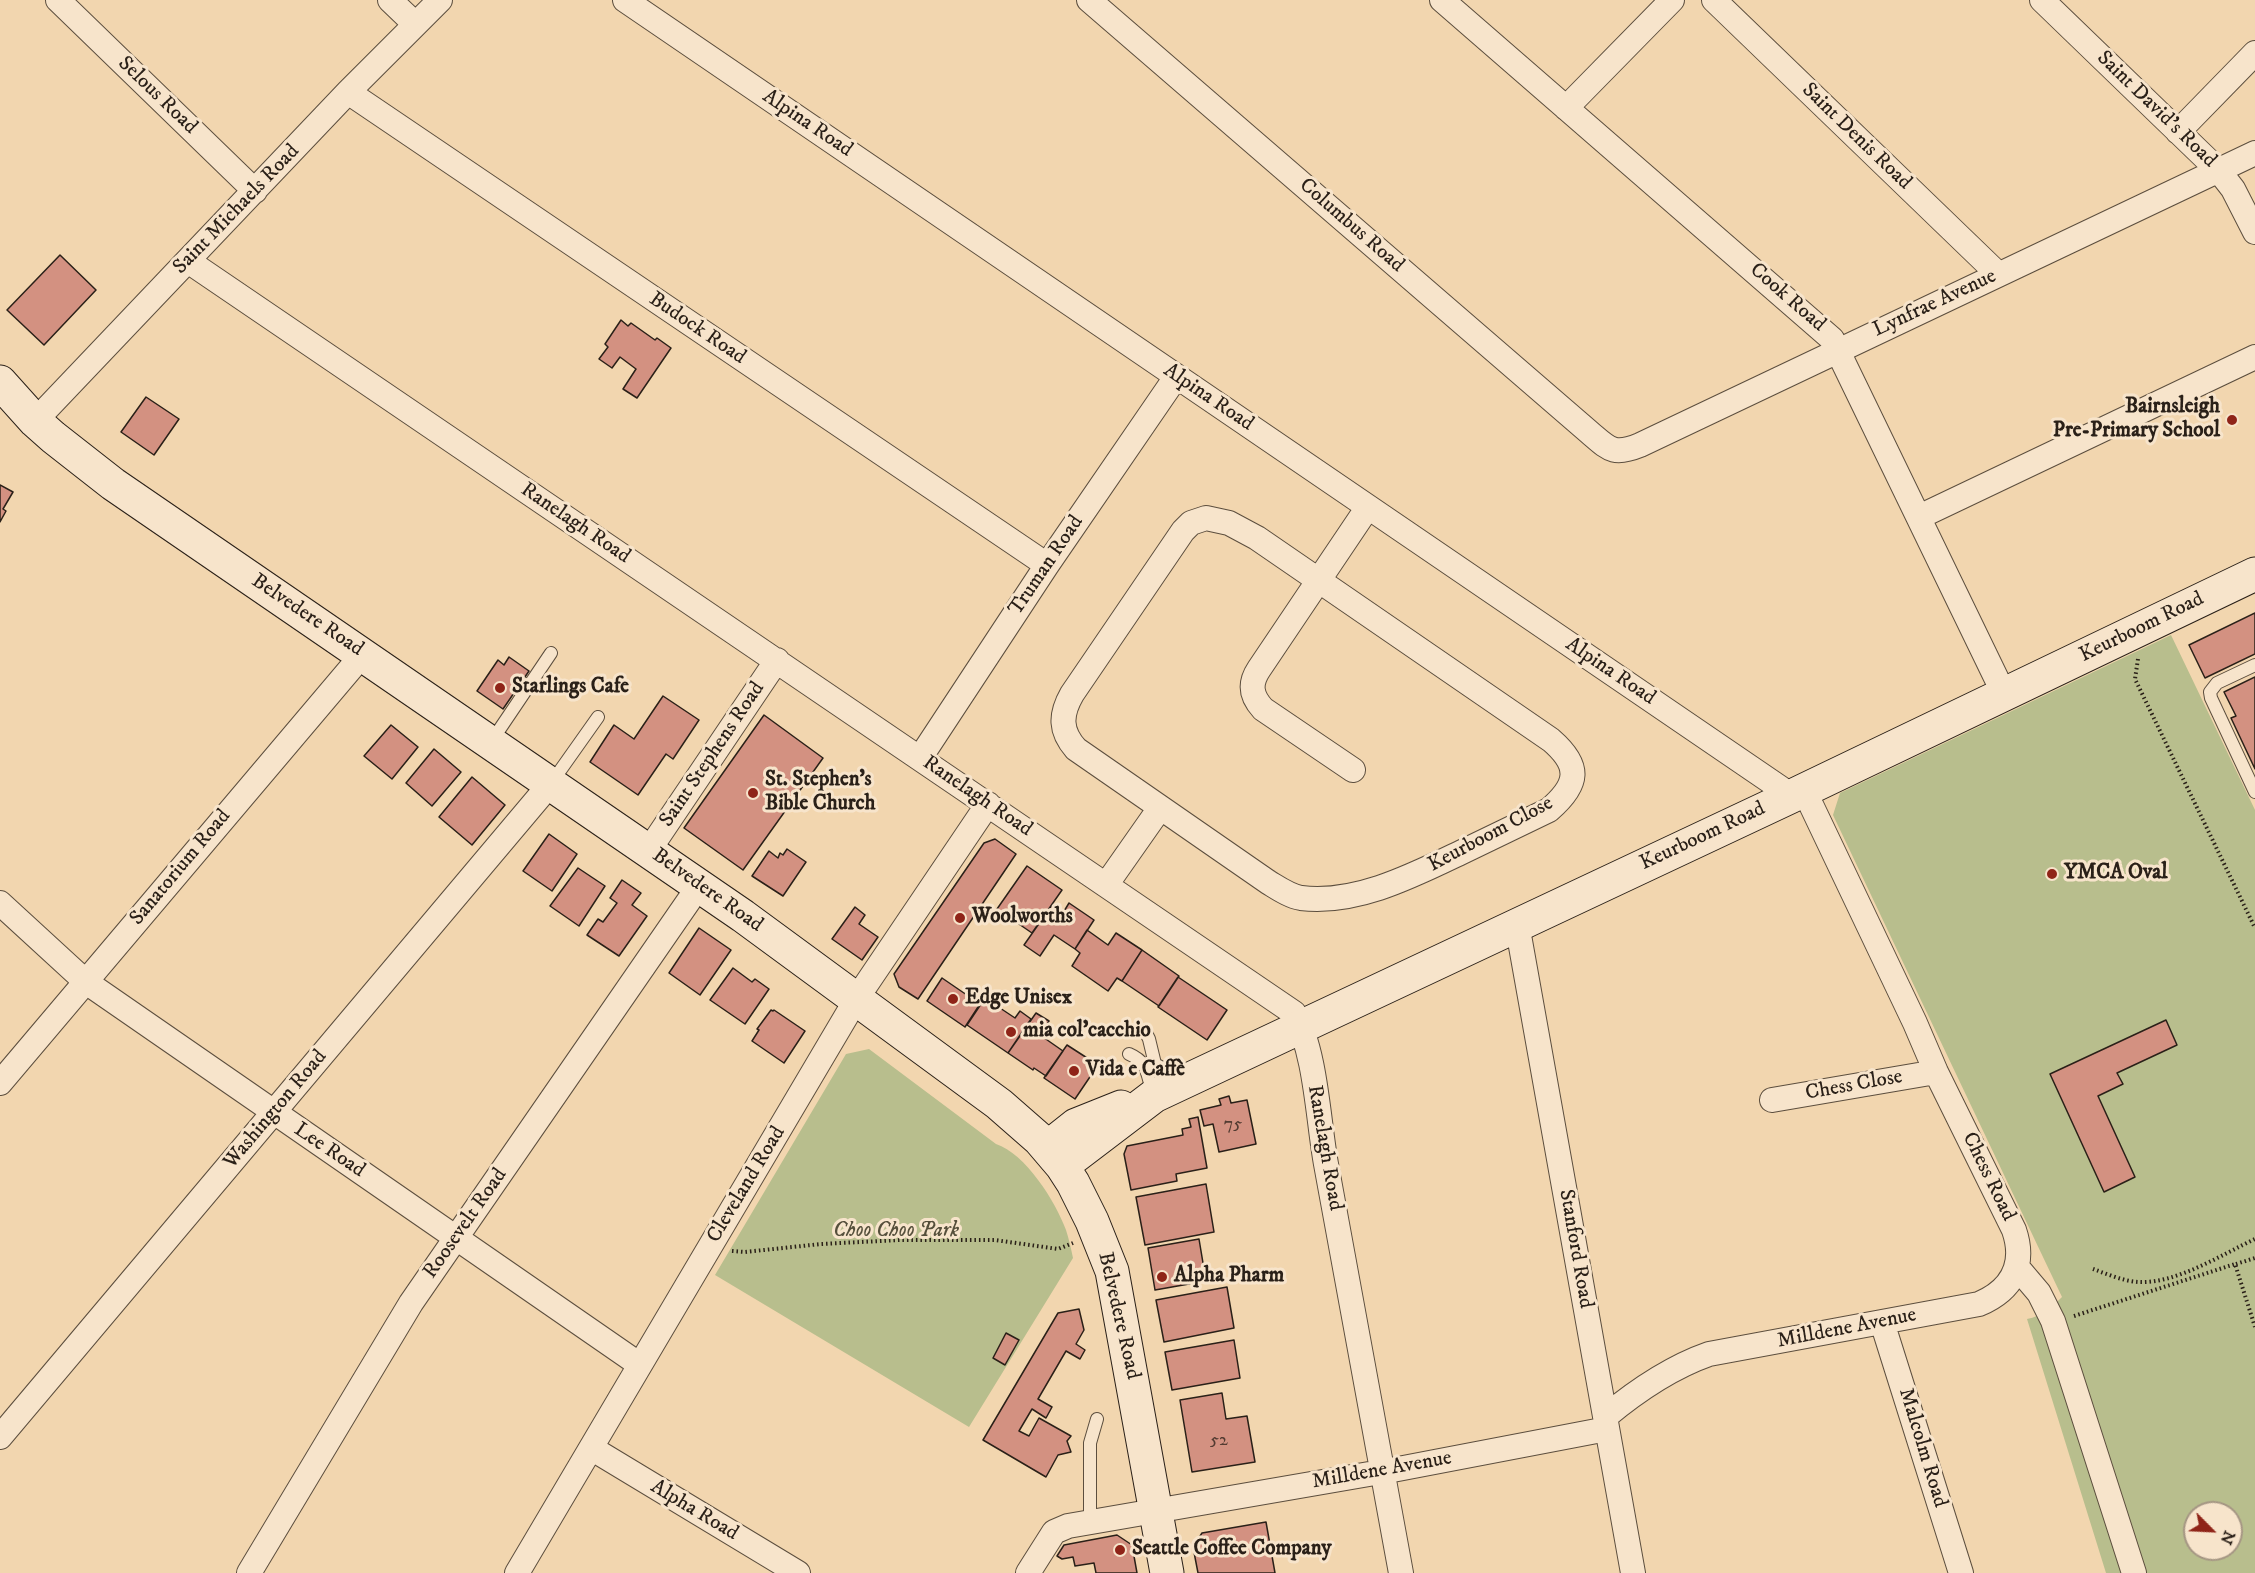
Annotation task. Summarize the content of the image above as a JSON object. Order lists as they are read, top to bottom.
{
  "streets": {
    "main road": ["Belvedere Road", "Keurboom Road"],
    "street": [
      "Selous Road",
      "Saint David's Road",
      "Alpina Road",
      "Saint Denis Road",
      "Saint Michaels Road",
      "Columbus Road",
      "Cook Road",
      "Lynfrae Avenue",
      "Budock Road",
      "Ranelagh Road",
      "Truman Road",
      "Saint Stephens Road",
      "Keurboom Close",
      "Sanatorium Road",
      "Chess Close",
      "Washington Road",
      "Lee Road",
      "Chess Road",
      "Cleveland Road",
      "Roosevelt Road",
      "Stanford Road",
      "Milldene Avenue",
      "Malcolm Road",
      "Alpha Road"
    ]
  },
  "crossings": [
    ["Selous Road", "Saint Michaels Road"],
    ["Saint David's Road", "Lynfrae Avenue"],
    ["Alpina Road", "Truman Road"],
    ["Alpina Road", "Keurboom Road"],
    ["Alpina Road", "Chess Road"],
    ["Saint Denis Road", "Lynfrae Avenue"],
    ["Saint Michaels Road", "Budock Road"],
    ["Saint Michaels Road", "Ranelagh Road"],
    ["Saint Michaels Road", "Belvedere Road"],
    ["Columbus Road", "Lynfrae Avenue"],
    ["Cook Road", "Lynfrae Avenue"],
    ["Cook Road", "Keurboom Road"],
    ["Budock Road", "Truman Road"],
    ["Ranelagh Road", "Truman Road"],
    ["Ranelagh Road", "Keurboom Road"],
    ["Ranelagh Road", "Saint Stephens Road"],
    ["Ranelagh Road", "Cleveland Road"],
    ["Ranelagh Road", "Milldene Avenue"],
    ["Belvedere Road", "Keurboom Road"],
    ["Belvedere Road", "Saint Stephens Road"],
    ["Belvedere Road", "Sanatorium Road"],
    ["Belvedere Road", "Washington Road"],
    ["Belvedere Road", "Cleveland Road"],
    ["Belvedere Road", "Roosevelt Road"],
    ["Belvedere Road", "Milldene Avenue"],
    ["Keurboom Road", "Chess Road"],
    ["Keurboom Road", "Stanford Road"],
    ["Sanatorium Road", "Lee Road"],
    ["Chess Close", "Chess Road"],
    ["Washington Road", "Lee Road"],
    ["Lee Road", "Cleveland Road"],
    ["Lee Road", "Roosevelt Road"],
    ["Chess Road", "Milldene Avenue"],
    ["Cleveland Road", "Alpha Road"],
    ["Stanford Road", "Milldene Avenue"],
    ["Milldene Avenue", "Malcolm Road"]
  ],
  "parks": ["Choo Choo Park"],
  "places": [
    "Bairnsleigh Pre-Primary School",
    "Starlings Cafe",
    "St. Stephen's Bible Church",
    "YMCA Oval",
    "Woolworths",
    "Edge Unisex",
    "mia col'cacchio",
    "Vida e Caffè",
    "Alpha Pharm",
    "Seattle Coffee Company"
  ],
  "house_numbers": ["75", "52"],
  "north": "bottom right"
}
